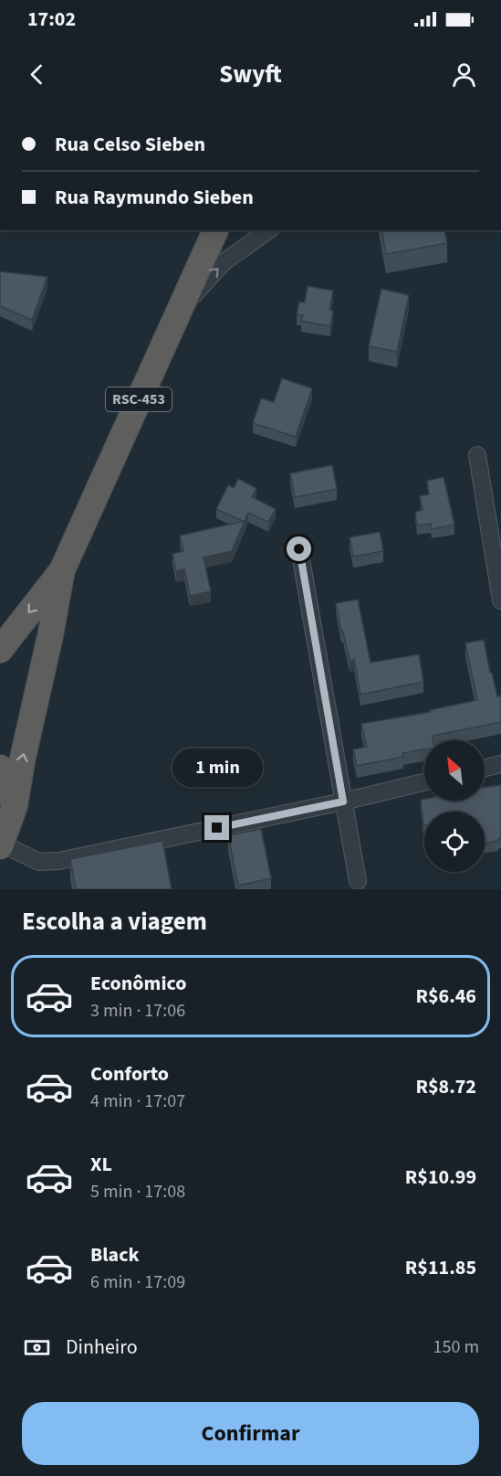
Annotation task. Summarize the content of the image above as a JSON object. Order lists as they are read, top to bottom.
{
  "streets": {
    "highway": ["RSC-453"]
  },
  "north": "top left",
  "page": {
    "status": "17:02",
    "header": "Swyft",
    "banner": ["Rua Celso Sieben", "Rua Raymundo Sieben"],
    "bubble": "1 min",
    "heading": "Escolha a viagem",
    "list": [
      {
        "name": "Econômico",
        "note": "3 min · 17:06",
        "value": "R$6.46"
      },
      {
        "name": "Conforto",
        "note": "4 min · 17:07",
        "value": "R$8.72"
      },
      {
        "name": "XL",
        "note": "5 min · 17:08",
        "value": "R$10.99"
      },
      {
        "name": "Black",
        "note": "6 min · 17:09",
        "value": "R$11.85"
      }
    ],
    "pay": ["Dinheiro", "150 m"],
    "buttons": "Confirmar"
  }
}
